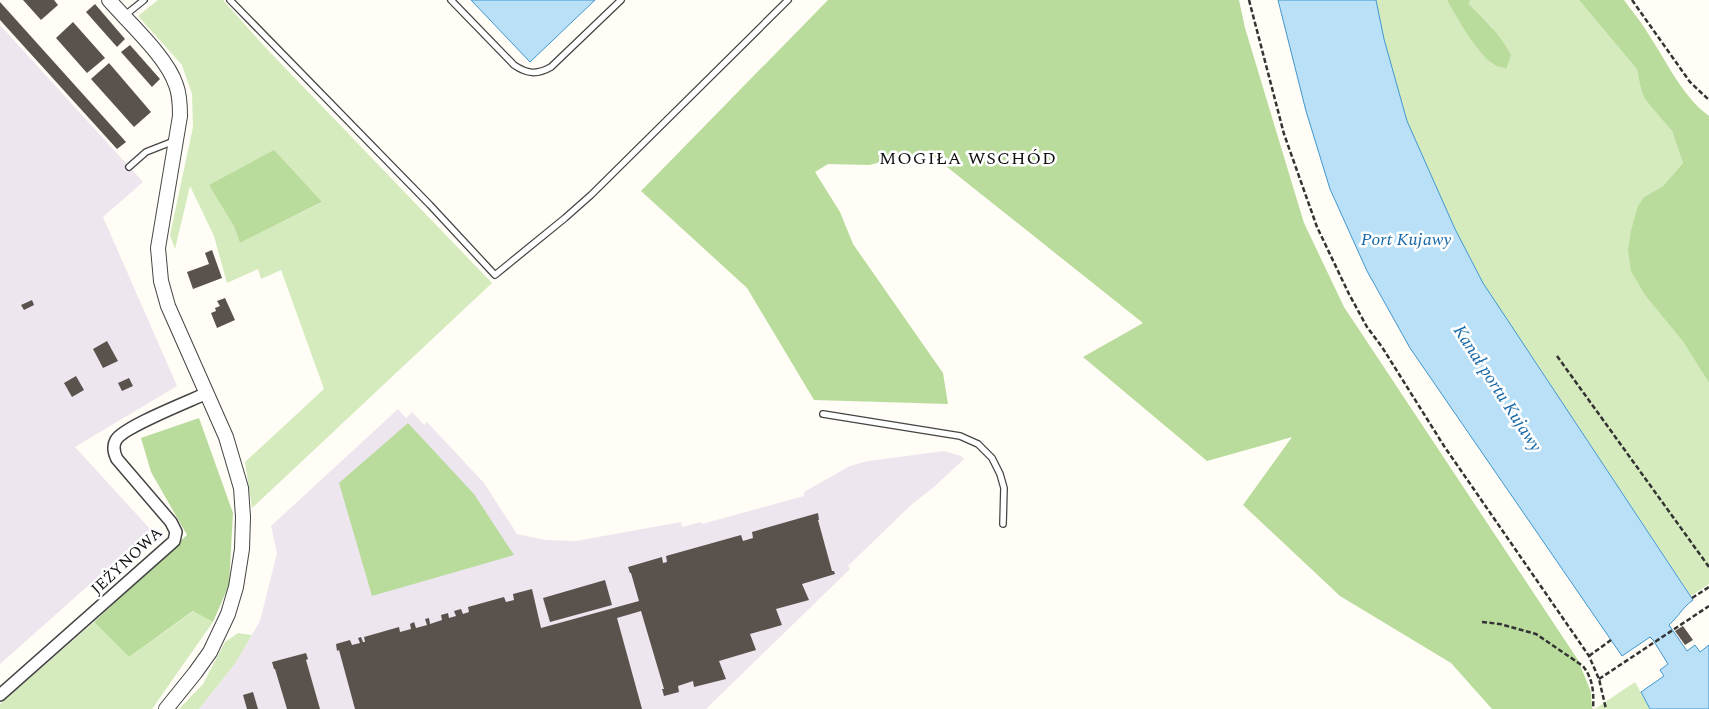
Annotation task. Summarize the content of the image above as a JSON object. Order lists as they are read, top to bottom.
{
  "streets": {
    "street": ["JEŻYNOWA"]
  },
  "districts": ["MOGIŁA WSCHÓD"],
  "water": ["Port Kujawy", "Kanał portu Kujawy"]
}
